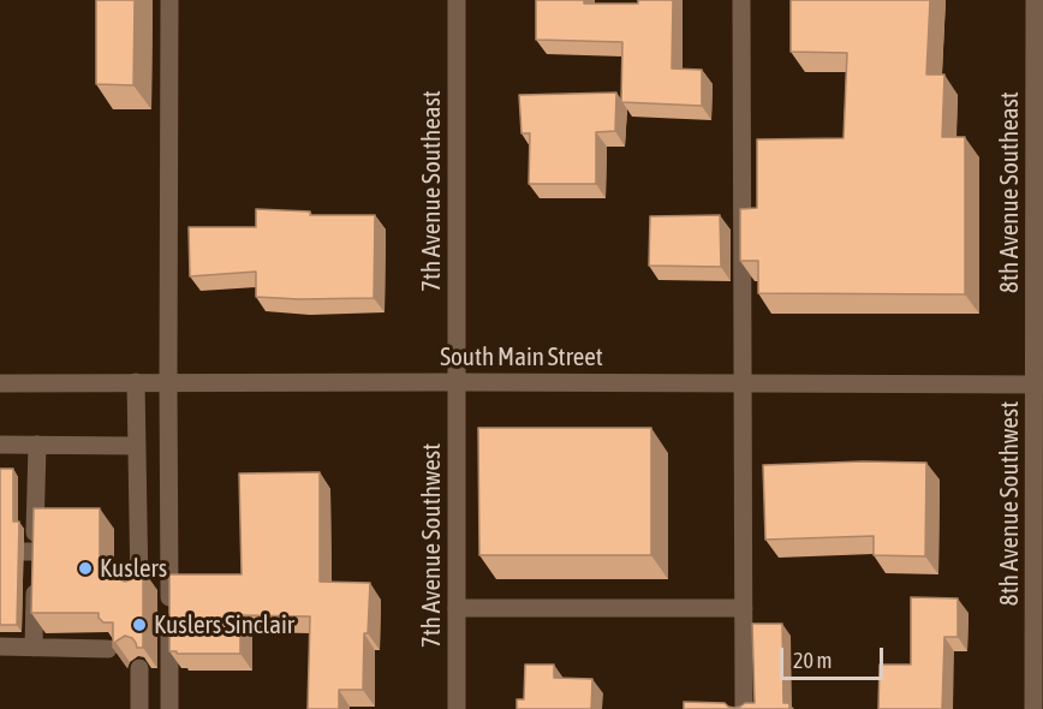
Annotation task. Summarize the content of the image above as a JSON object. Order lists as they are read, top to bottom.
{
  "streets": {
    "street": [
      "7th Avenue Southeast",
      "8th Avenue Southeast",
      "South Main Street",
      "8th Avenue Southwest",
      "7th Avenue Southwest"
    ]
  },
  "crossings": [
    ["7th Avenue Southeast", "South Main Street"],
    ["7th Avenue Southeast", "7th Avenue Southwest"],
    ["8th Avenue Southeast", "South Main Street"],
    ["8th Avenue Southeast", "8th Avenue Southwest"],
    ["South Main Street", "8th Avenue Southwest"],
    ["South Main Street", "7th Avenue Southwest"]
  ],
  "places": ["Kuslers", "Kuslers Sinclair"],
  "scale_bar": "20 m"
}
